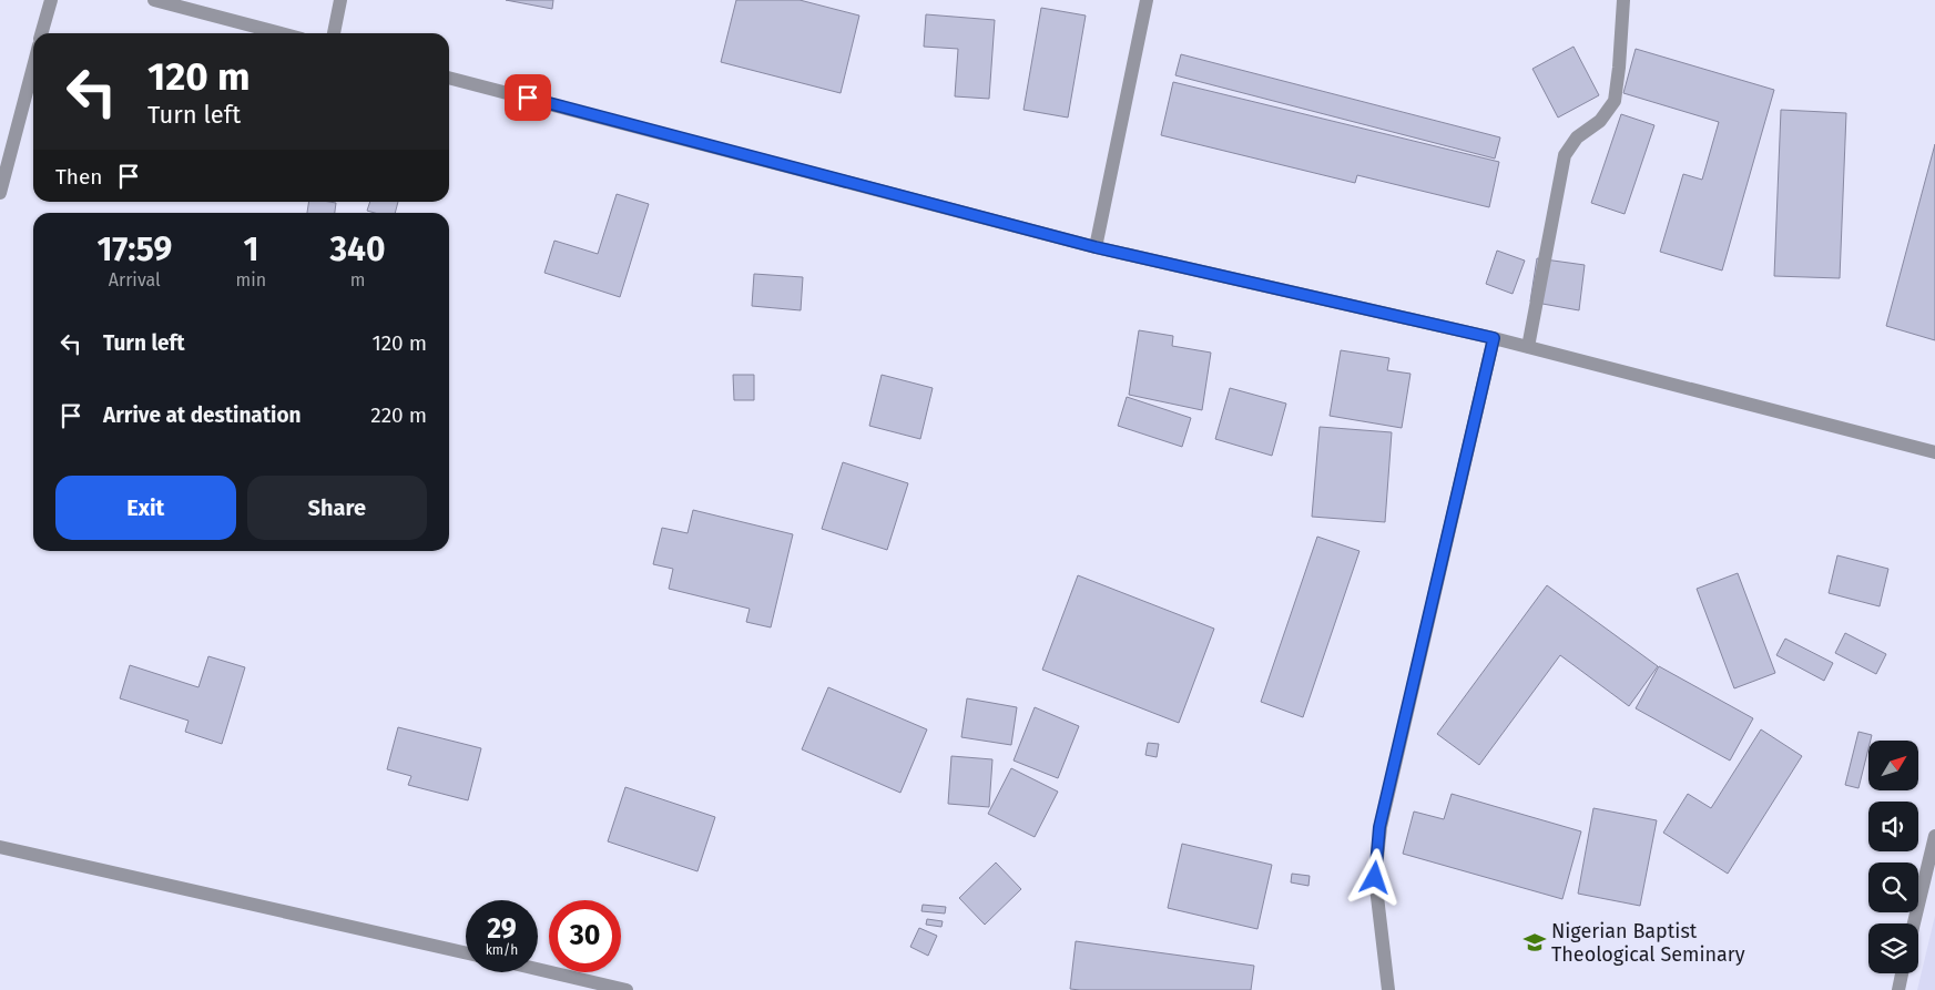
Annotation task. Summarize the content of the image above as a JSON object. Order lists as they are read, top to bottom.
{
  "places": {
    "school or university": ["Nigerian Baptist Theological Seminary"]
  },
  "north": "top right",
  "page": {
    "turn": ["120 m", "Turn left"],
    "then": "Then",
    "eta": [
      "17:59",
      "Arrival",
      "1",
      "min",
      "340",
      "m"
    ],
    "list": [
      {
        "name": "Turn left",
        "value": "120 m"
      },
      {
        "name": "Arrive at destination",
        "value": "220 m"
      }
    ],
    "buttons": ["Exit", "Share"],
    "speed": "29 km/h",
    "limit": "30"
  }
}
